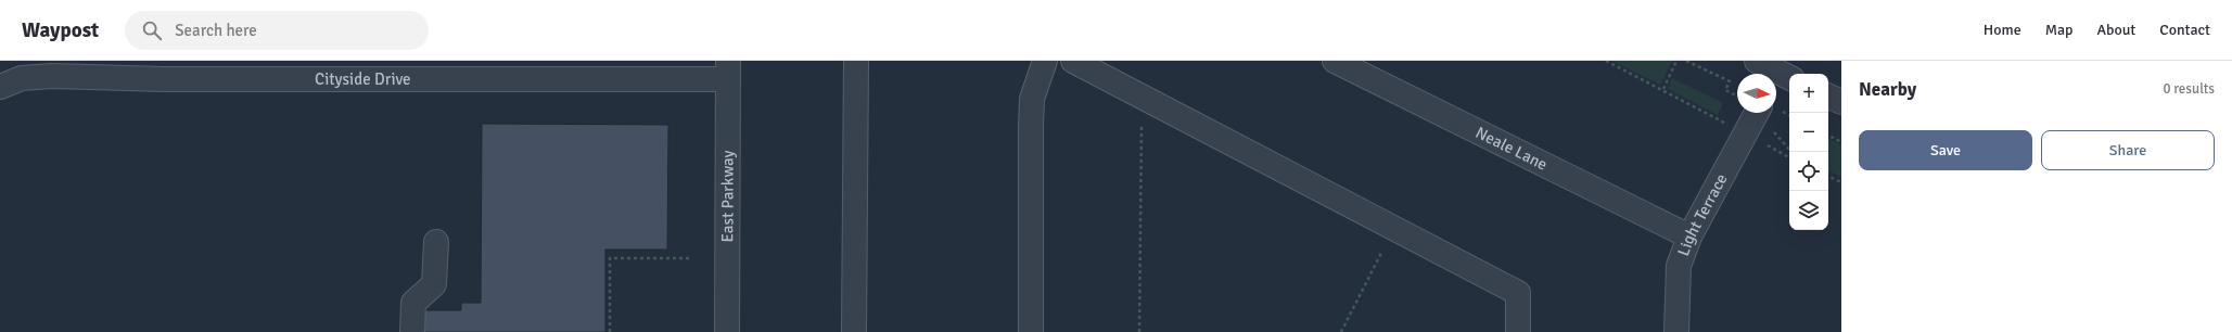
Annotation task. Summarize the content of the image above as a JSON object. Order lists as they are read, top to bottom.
{
  "streets": {
    "street": [
      "Cityside Drive",
      "Neale Lane",
      "East Parkway",
      "Light Terrace"
    ]
  },
  "crossings": [
    ["Cityside Drive", "East Parkway"],
    ["Neale Lane", "Light Terrace"]
  ],
  "north": "right",
  "page": {
    "header": "Waypost",
    "search": "Search here",
    "nav": [
      "Home",
      "Map",
      "About",
      "Contact"
    ],
    "heading": ["Nearby", "0 results"],
    "map_buttons": ["+", "−"],
    "buttons": ["Save", "Share"]
  }
}
